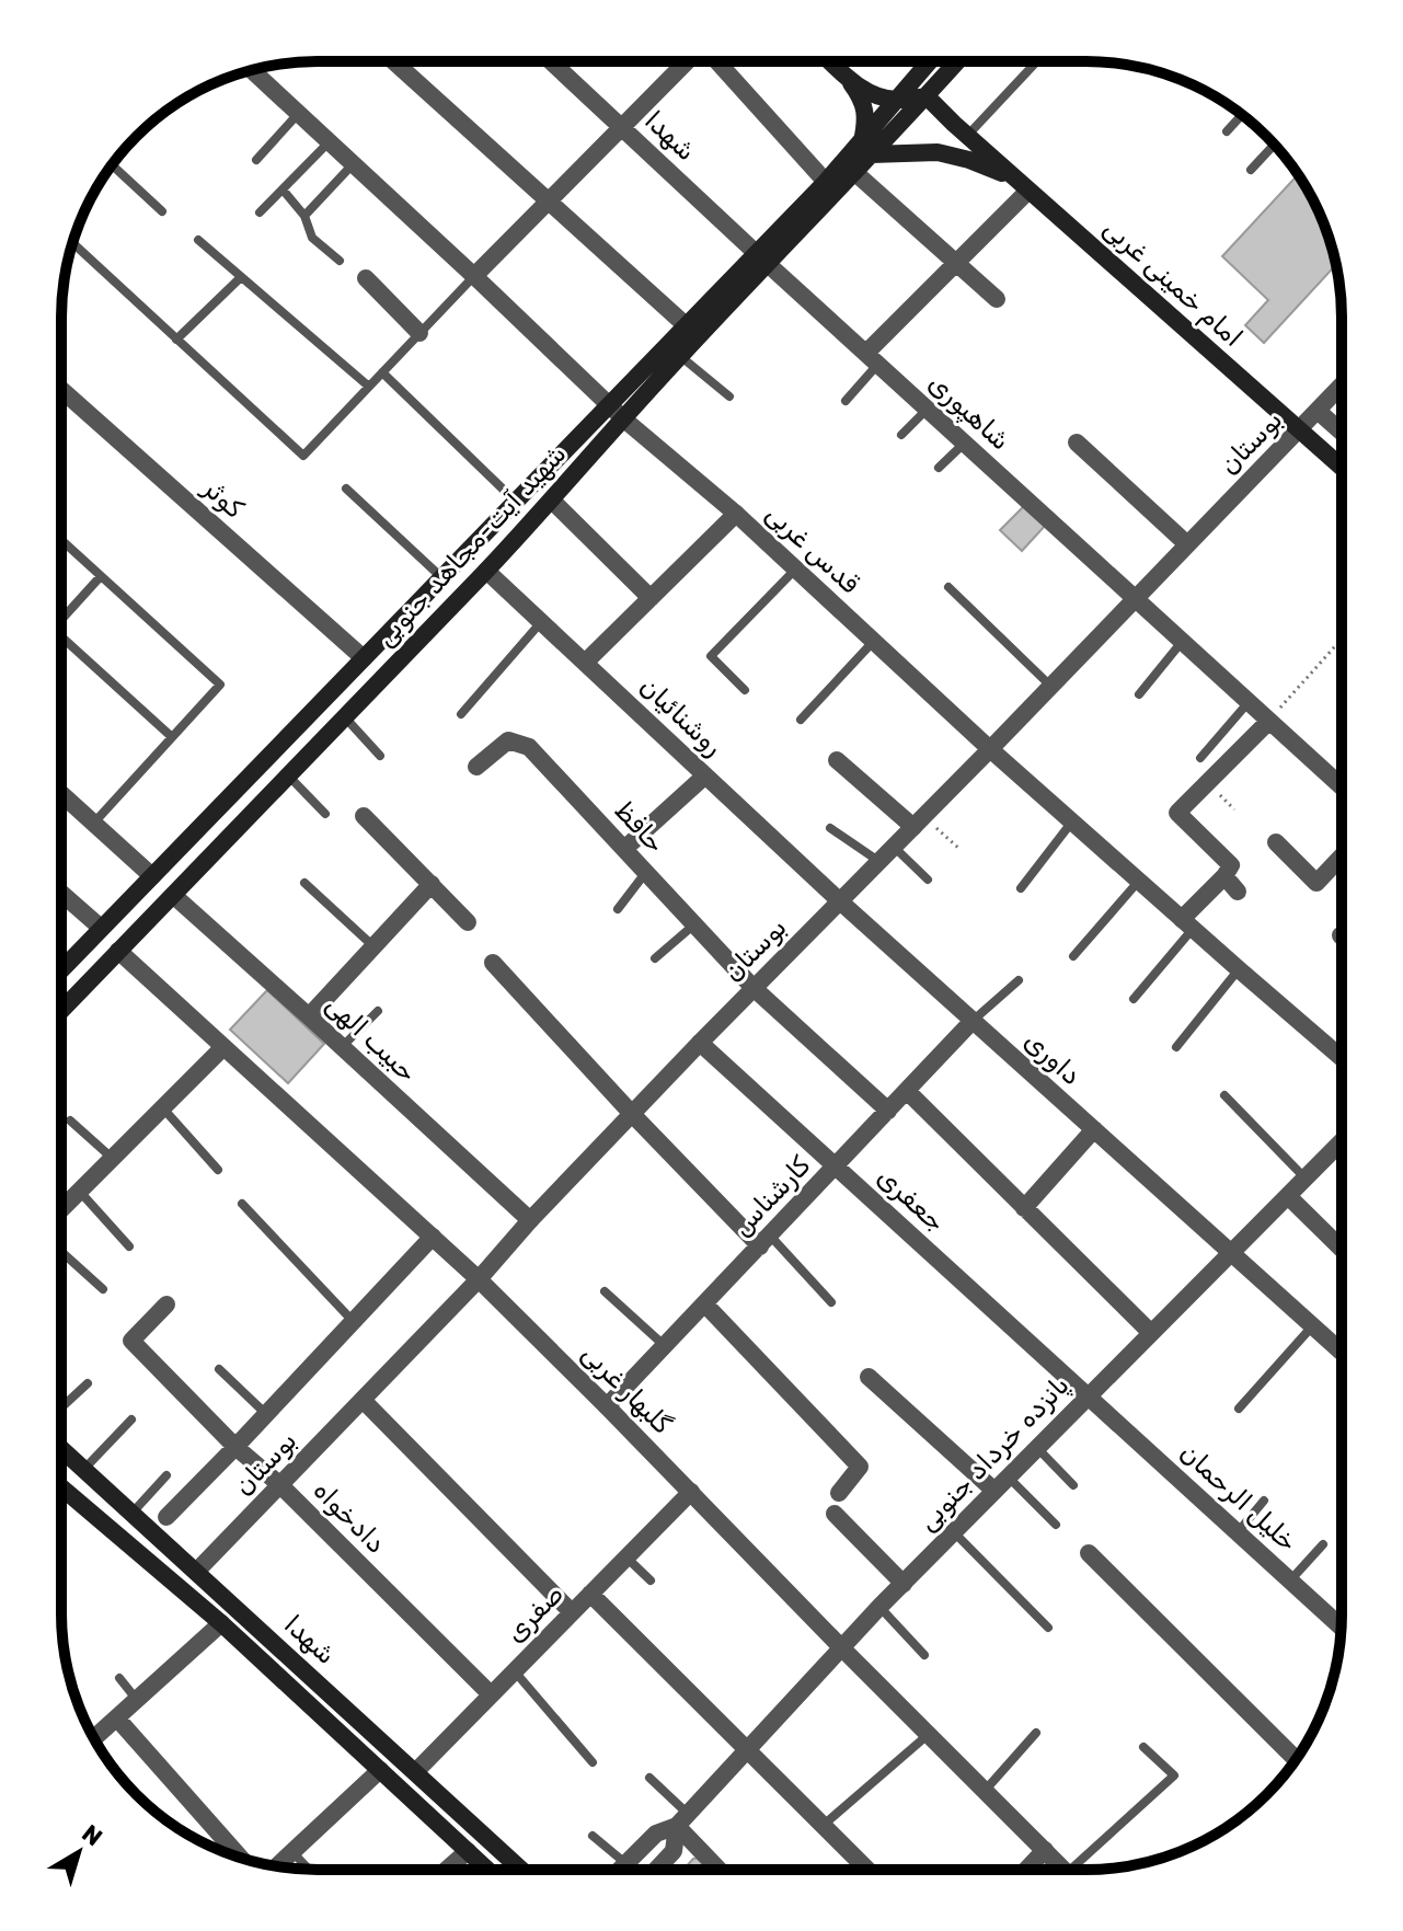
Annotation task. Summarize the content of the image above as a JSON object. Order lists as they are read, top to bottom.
{
  "streets": {
    "main road": ["شهدا", "امام خمینی غربی", "شهید آیت-مجاهد جنوبی"],
    "street": [
      "شاهپوری",
      "بوستان",
      "کوثر",
      "قدس غربی",
      "روشنائیان",
      "حافظ",
      "حبیب الهی",
      "داوری",
      "کارشناس",
      "جعفری",
      "گلبهار غربی",
      "پانزده خرداد جنوبی",
      "خلیل الرحمان",
      "دادخواه",
      "صفری"
    ]
  },
  "crossings": [
    ["شهدا", "شاهپوری"],
    ["شهدا", "بوستان"],
    ["شهدا", "شهید آیت-مجاهد جنوبی"],
    ["شهدا", "صفری"],
    ["امام خمینی غربی", "بوستان"],
    ["امام خمینی غربی", "شهید آیت-مجاهد جنوبی"],
    ["شاهپوری", "بوستان"],
    ["شاهپوری", "شهید آیت-مجاهد جنوبی"],
    ["بوستان", "قدس غربی"],
    ["بوستان", "روشنائیان"],
    ["بوستان", "حافظ"],
    ["بوستان", "حبیب الهی"],
    ["بوستان", "داوری"],
    ["بوستان", "جعفری"],
    ["بوستان", "گلبهار غربی"],
    ["بوستان", "دادخواه"],
    ["کوثر", "شهید آیت-مجاهد جنوبی"],
    ["شهید آیت-مجاهد جنوبی", "قدس غربی"],
    ["شهید آیت-مجاهد جنوبی", "روشنائیان"],
    ["شهید آیت-مجاهد جنوبی", "حبیب الهی"],
    ["شهید آیت-مجاهد جنوبی", "گلبهار غربی"],
    ["روشنائیان", "داوری"],
    ["حافظ", "کارشناس"],
    ["داوری", "کارشناس"],
    ["داوری", "پانزده خرداد جنوبی"],
    ["کارشناس", "جعفری"],
    ["کارشناس", "گلبهار غربی"],
    ["جعفری", "پانزده خرداد جنوبی"],
    ["جعفری", "خلیل الرحمان"],
    ["گلبهار غربی", "پانزده خرداد جنوبی"],
    ["گلبهار غربی", "صفری"],
    ["پانزده خرداد جنوبی", "خلیل الرحمان"],
    ["دادخواه", "صفری"]
  ],
  "north": "top right"
}
